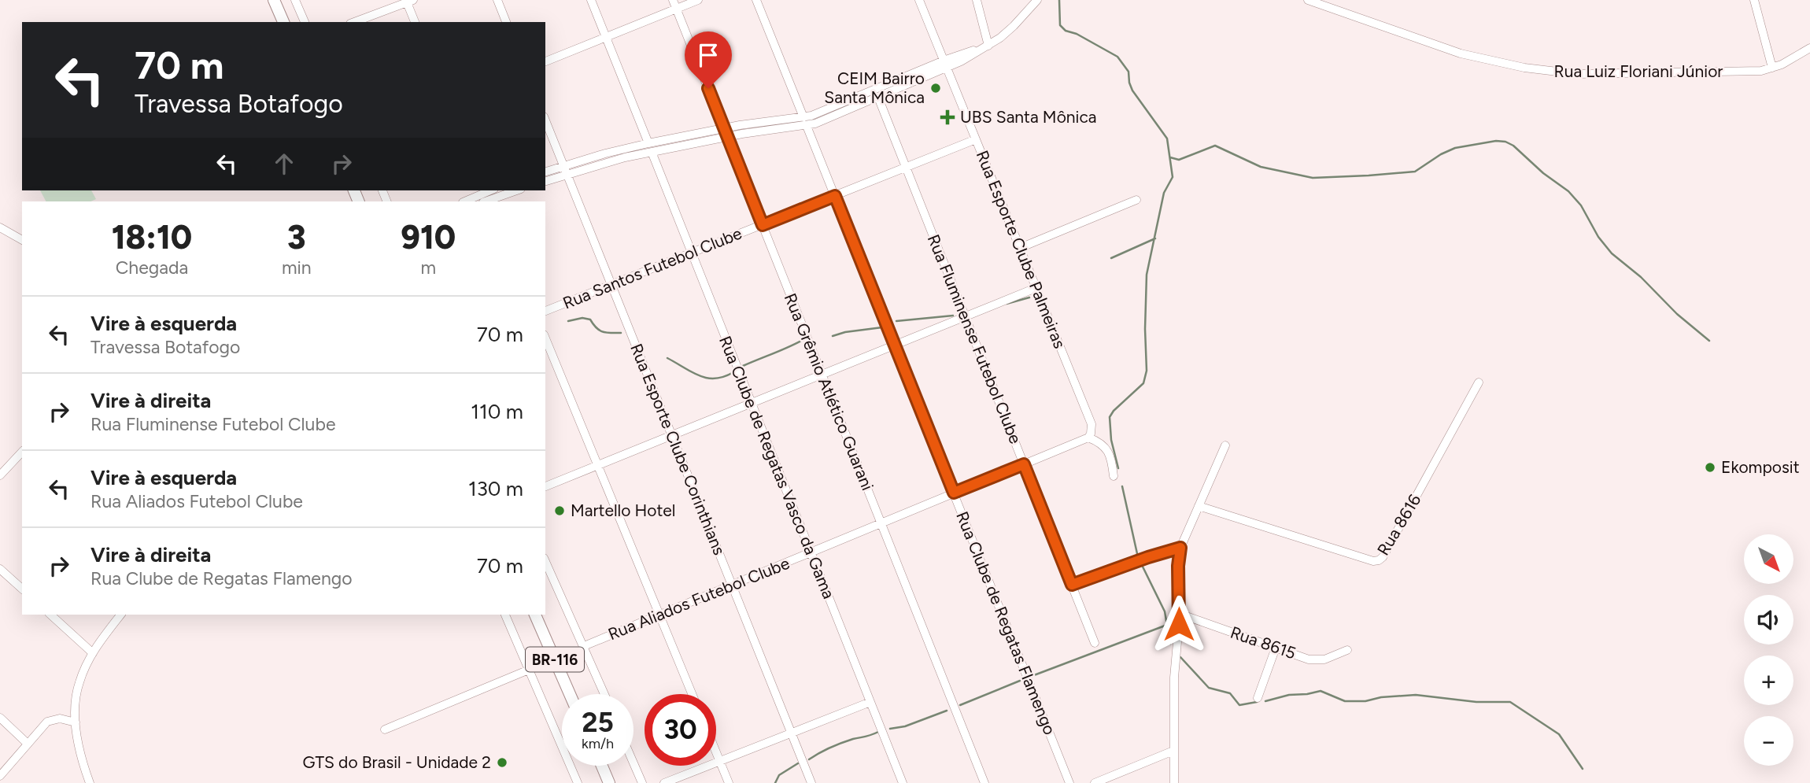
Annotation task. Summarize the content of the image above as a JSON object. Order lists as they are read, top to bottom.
{
  "streets": {
    "highway": ["BR-116"],
    "street": [
      "Rua Luiz Floriani Júnior",
      "Rua Esporte Clube Palmeiras",
      "Rua Santos Futebol Clube",
      "Rua Fluminense Futebol Clube",
      "Rua Grêmio Atlético Guarani",
      "Rua Esporte Clube Corinthians",
      "Rua Clube de Regatas Vasco da Gama",
      "Rua 8616",
      "Rua Aliados Futebol Clube",
      "Rua Clube de Regatas Flamengo",
      "Rua 8615"
    ]
  },
  "crossings": [
    ["Rua Esporte Clube Palmeiras", "Rua Santos Futebol Clube"],
    ["Rua Esporte Clube Palmeiras", "Rua Aliados Futebol Clube"],
    ["Rua Santos Futebol Clube", "Rua Fluminense Futebol Clube"],
    ["Rua Santos Futebol Clube", "Rua Grêmio Atlético Guarani"],
    ["Rua Santos Futebol Clube", "Rua Esporte Clube Corinthians"],
    ["Rua Santos Futebol Clube", "Rua Clube de Regatas Vasco da Gama"],
    ["Rua Santos Futebol Clube", "Rua Clube de Regatas Flamengo"],
    ["Rua Fluminense Futebol Clube", "Rua Aliados Futebol Clube"],
    ["Rua Grêmio Atlético Guarani", "Rua Aliados Futebol Clube"],
    ["Rua Esporte Clube Corinthians", "Rua Aliados Futebol Clube"],
    ["Rua Clube de Regatas Vasco da Gama", "Rua Aliados Futebol Clube"],
    ["Rua Aliados Futebol Clube", "Rua Clube de Regatas Flamengo"]
  ],
  "places": {
    "other": [
      "CEIM Bairro Santa Mônica",
      "Ekomposit",
      "Martello Hotel",
      "GTS do Brasil - Unidade 2"
    ],
    "health": ["UBS Santa Mônica"]
  },
  "north": "bottom right",
  "page": {
    "turn": ["70 m", "Travessa Botafogo"],
    "eta": [
      "18:10",
      "Chegada",
      "3",
      "min",
      "910",
      "m"
    ],
    "list": [
      {
        "name": "Vire à esquerda",
        "note": "Travessa Botafogo",
        "value": "70 m"
      },
      {
        "name": "Vire à direita",
        "note": "Rua Fluminense Futebol Clube",
        "value": "110 m"
      },
      {
        "name": "Vire à esquerda",
        "note": "Rua Aliados Futebol Clube",
        "value": "130 m"
      },
      {
        "name": "Vire à direita",
        "note": "Rua Clube de Regatas Flamengo",
        "value": "70 m"
      }
    ],
    "map_buttons": ["+", "−"],
    "speed": "25 km/h",
    "limit": "30"
  }
}
